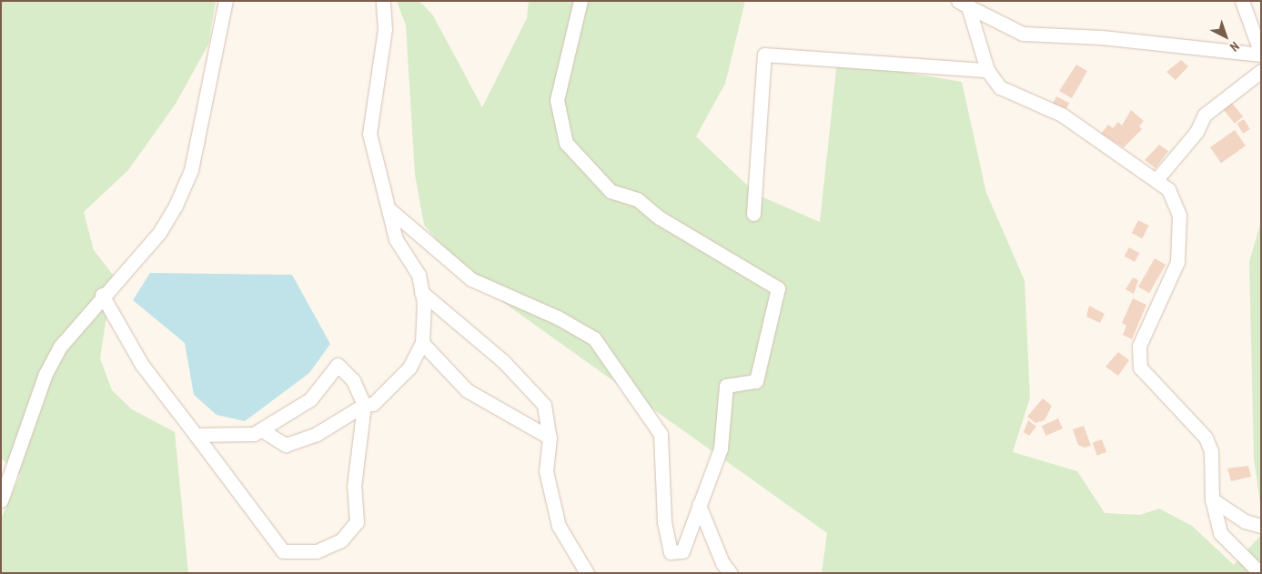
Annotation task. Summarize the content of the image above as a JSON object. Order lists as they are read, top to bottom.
{
  "north": "bottom right"
}
